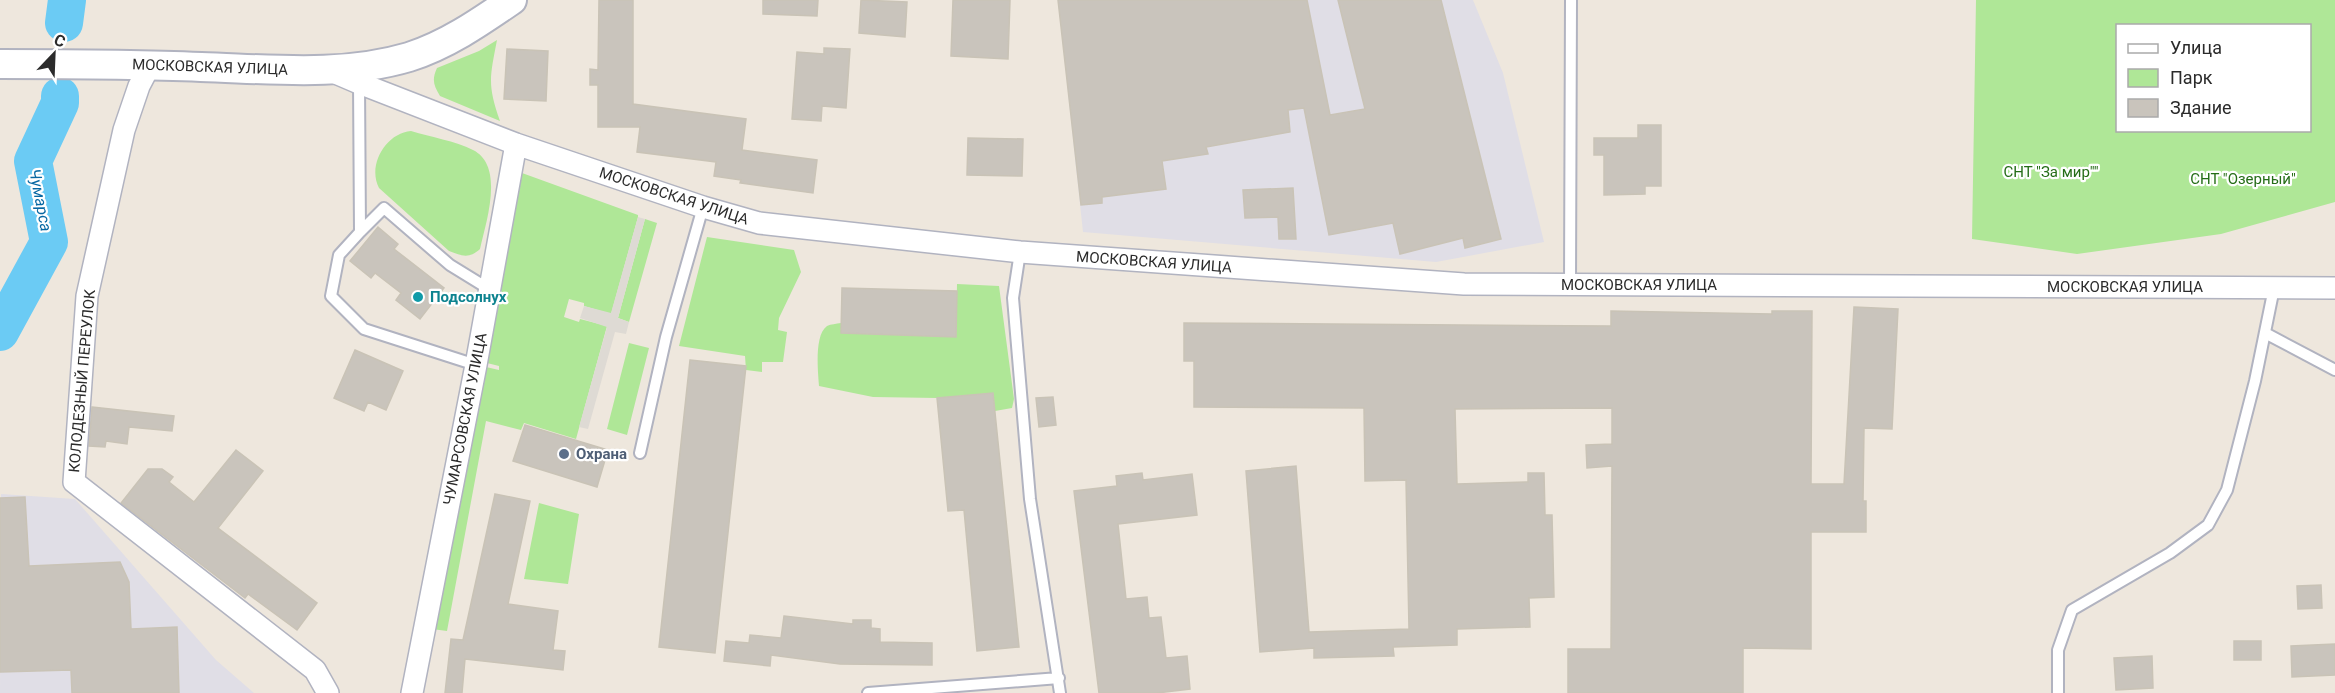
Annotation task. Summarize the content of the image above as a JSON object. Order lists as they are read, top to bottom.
{
  "streets": {
    "main road": ["МОСКОВСКАЯ УЛИЦА"],
    "street": ["КОЛОДЕЗНЫЙ ПЕРЕУЛОК", "ЧУМАРСОВСКАЯ УЛИЦА"]
  },
  "crossings": [
    ["МОСКОВСКАЯ УЛИЦА", "КОЛОДЕЗНЫЙ ПЕРЕУЛОК"],
    ["МОСКОВСКАЯ УЛИЦА", "ЧУМАРСОВСКАЯ УЛИЦА"]
  ],
  "water": ["Чумарса"],
  "parks": ["СНТ \"За мир\"\"", "СНТ \"Озерный\""],
  "places": ["Подсолнух", "Охрана"],
  "legend": ["Улица", "Парк", "Здание"],
  "north": "top right"
}
